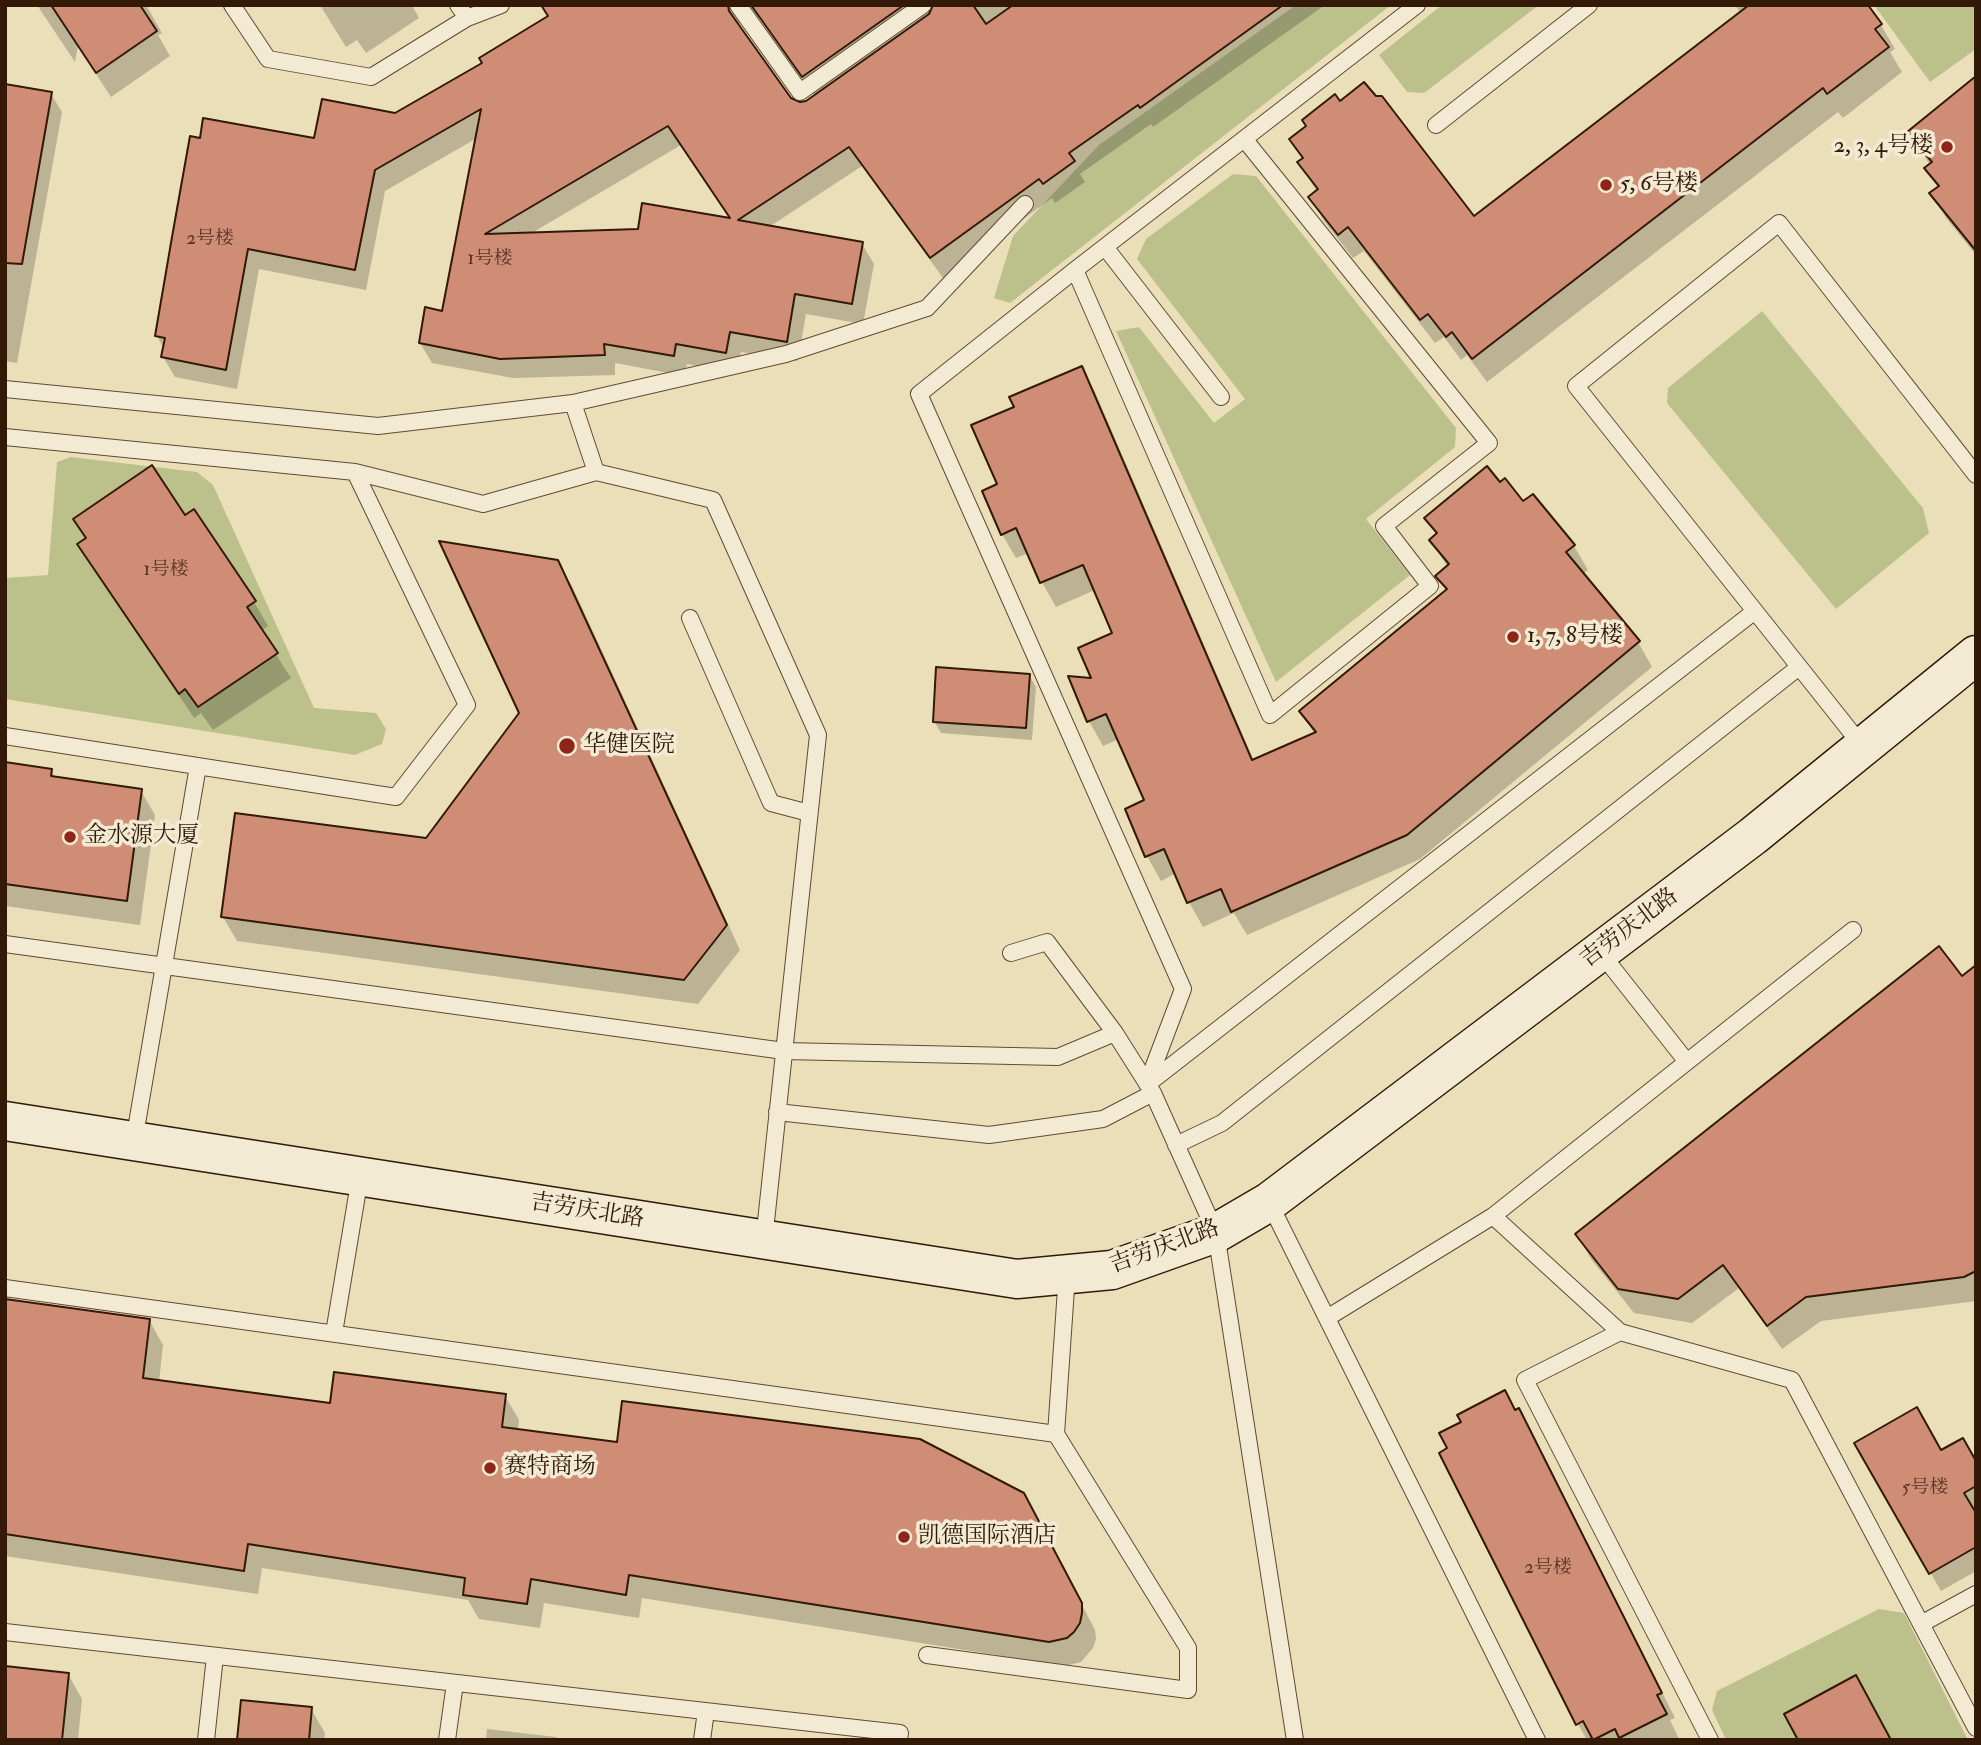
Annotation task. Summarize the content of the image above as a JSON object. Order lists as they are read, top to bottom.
{
  "streets": {
    "main road": ["吉劳庆北路"]
  },
  "places": [
    "2, 3, 4号楼",
    "5, 6号楼",
    "1, 7, 8号楼",
    "华健医院",
    "金水源大厦",
    "赛特商场",
    "凯德国际酒店"
  ],
  "house_numbers": [
    "2号楼",
    "1号楼",
    "1号楼",
    "5号楼",
    "2号楼"
  ]
}
